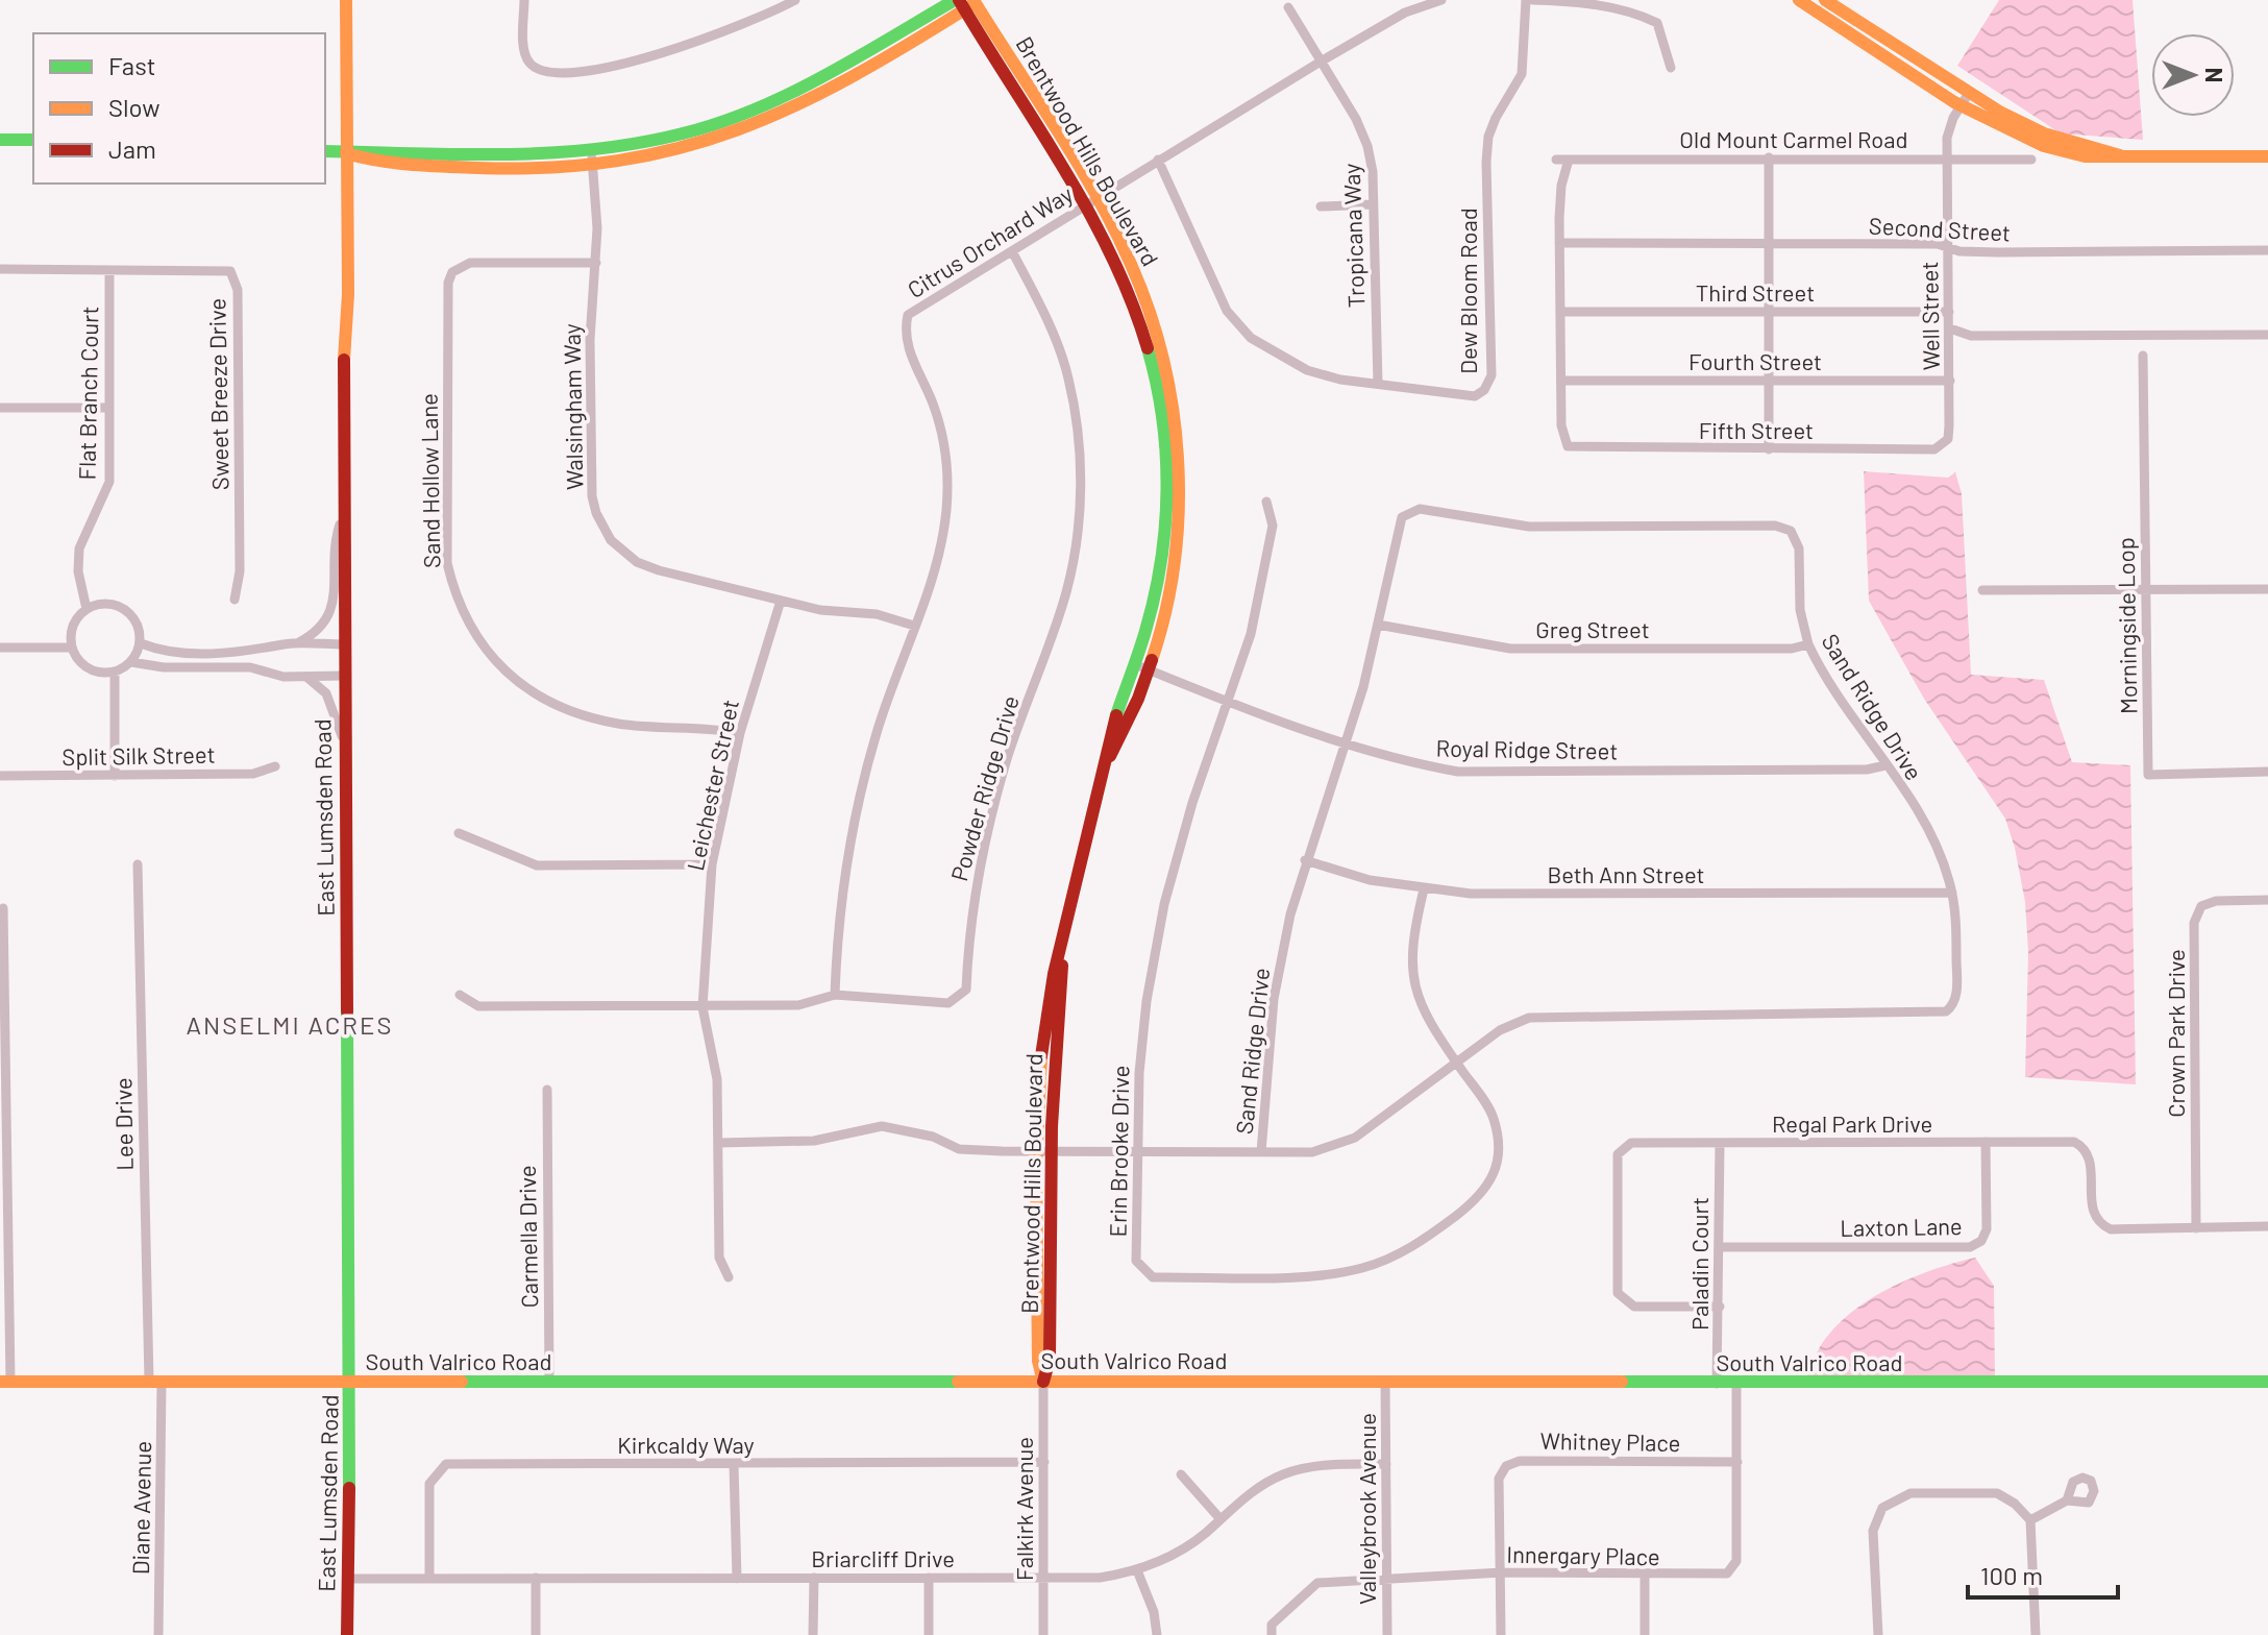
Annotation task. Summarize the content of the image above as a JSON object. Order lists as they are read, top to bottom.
{
  "streets": {
    "street": [
      "Old Mount Carmel Road",
      "Brentwood Hills Boulevard",
      "Second Street",
      "Tropicana Way",
      "Citrus Orchard Way",
      "Dew Bloom Road",
      "Third Street",
      "Well Street",
      "Fourth Street",
      "Flat Branch Court",
      "Sweet Breeze Drive",
      "Walsingham Way",
      "Fifth Street",
      "Sand Hollow Lane",
      "Morningside Loop",
      "Greg Street",
      "Sand Ridge Drive",
      "Royal Ridge Street",
      "Split Silk Street",
      "Leichester Street",
      "Powder Ridge Drive",
      "East Lumsden Road",
      "Beth Ann Street",
      "Crown Park Drive",
      "Lee Drive",
      "Regal Park Drive",
      "Erin Brooke Drive",
      "Laxton Lane",
      "Carmella Drive",
      "Paladin Court",
      "South Valrico Road",
      "Whitney Place",
      "Kirkcaldy Way",
      "Diane Avenue",
      "Falkirk Avenue",
      "Valleybrook Avenue",
      "Innergary Place",
      "Briarcliff Drive"
    ]
  },
  "crossings": [
    ["Old Mount Carmel Road", "Well Street"],
    ["Brentwood Hills Boulevard", "Citrus Orchard Way"],
    ["Brentwood Hills Boulevard", "Sand Ridge Drive"],
    ["Brentwood Hills Boulevard", "Royal Ridge Street"],
    ["Brentwood Hills Boulevard", "South Valrico Road"],
    ["Brentwood Hills Boulevard", "Falkirk Avenue"],
    ["Second Street", "Well Street"],
    ["Tropicana Way", "Citrus Orchard Way"],
    ["Tropicana Way", "Dew Bloom Road"],
    ["Citrus Orchard Way", "Dew Bloom Road"],
    ["Citrus Orchard Way", "Walsingham Way"],
    ["Citrus Orchard Way", "Powder Ridge Drive"],
    ["Third Street", "Well Street"],
    ["Well Street", "Fourth Street"],
    ["Well Street", "Fifth Street"],
    ["Fourth Street", "Fifth Street"],
    ["Flat Branch Court", "Sweet Breeze Drive"],
    ["Walsingham Way", "Sand Hollow Lane"],
    ["Walsingham Way", "Leichester Street"],
    ["Sand Hollow Lane", "Leichester Street"],
    ["Greg Street", "Sand Ridge Drive"],
    ["Sand Ridge Drive", "Royal Ridge Street"],
    ["Sand Ridge Drive", "Leichester Street"],
    ["Sand Ridge Drive", "Beth Ann Street"],
    ["Sand Ridge Drive", "Erin Brooke Drive"],
    ["Royal Ridge Street", "Erin Brooke Drive"],
    ["Leichester Street", "Powder Ridge Drive"],
    ["East Lumsden Road", "South Valrico Road"],
    ["East Lumsden Road", "Briarcliff Drive"],
    ["Beth Ann Street", "Erin Brooke Drive"],
    ["Crown Park Drive", "Regal Park Drive"],
    ["Lee Drive", "South Valrico Road"],
    ["Lee Drive", "Diane Avenue"],
    ["Regal Park Drive", "Laxton Lane"],
    ["Regal Park Drive", "Paladin Court"],
    ["Laxton Lane", "Paladin Court"],
    ["Carmella Drive", "South Valrico Road"],
    ["Paladin Court", "South Valrico Road"],
    ["South Valrico Road", "Diane Avenue"],
    ["South Valrico Road", "Falkirk Avenue"],
    ["South Valrico Road", "Valleybrook Avenue"],
    ["South Valrico Road", "Innergary Place"],
    ["Whitney Place", "Innergary Place"],
    ["Kirkcaldy Way", "Falkirk Avenue"],
    ["Kirkcaldy Way", "Briarcliff Drive"],
    ["Falkirk Avenue", "Briarcliff Drive"],
    ["Valleybrook Avenue", "Innergary Place"],
    ["Valleybrook Avenue", "Briarcliff Drive"]
  ],
  "districts": ["ANSELMI ACRES"],
  "legend": ["Fast", "Slow", "Jam"],
  "scale_bar": "100 m",
  "north": "right"
}
